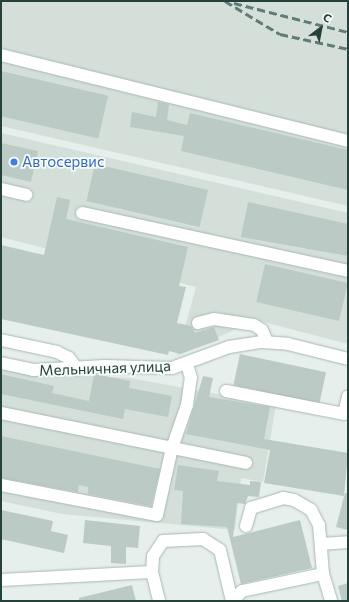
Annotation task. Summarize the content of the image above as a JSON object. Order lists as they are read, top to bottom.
{
  "streets": {
    "street": ["Мельничная улица"]
  },
  "places": ["Автосервис"],
  "north": "top right"
}
